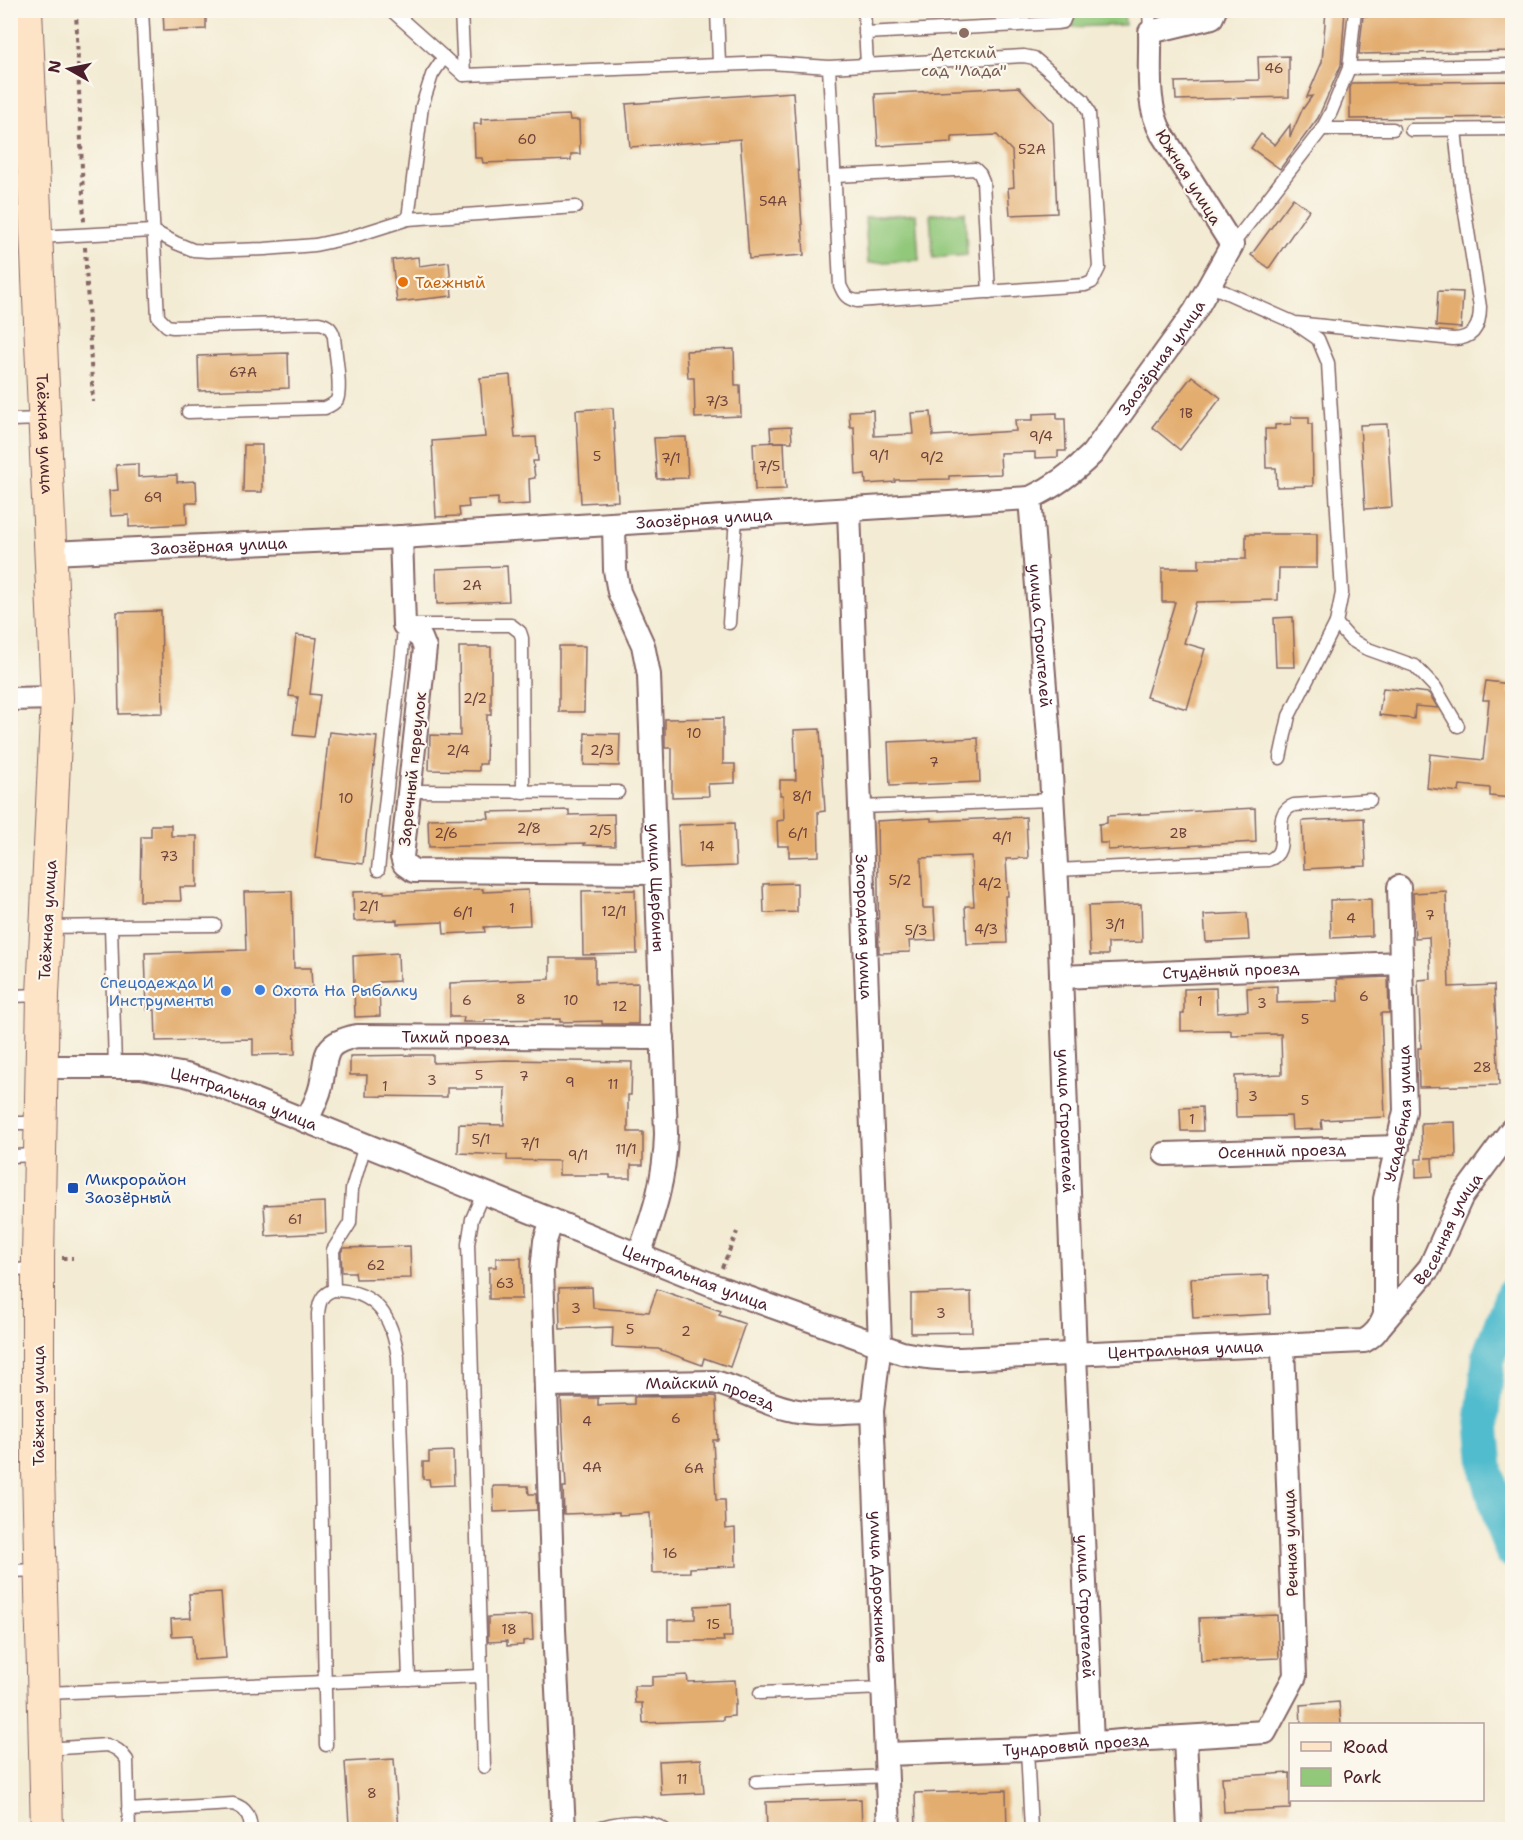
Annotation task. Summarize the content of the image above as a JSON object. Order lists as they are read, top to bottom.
{
  "streets": {
    "street": [
      "Южная улица",
      "Заозёрная улица",
      "Таёжная улица",
      "улица Строителей",
      "Заречный переулок",
      "улица Щербины",
      "Загородная улица",
      "Студёный проезд",
      "Тихий проезд",
      "Центральная улица",
      "Усадебная улица",
      "Осенний проезд",
      "Весенняя улица",
      "Майский проезд",
      "Речная улица",
      "улица Дорожников",
      "Тундровый проезд"
    ]
  },
  "crossings": [
    ["Южная улица", "Заозёрная улица"],
    ["Заозёрная улица", "Таёжная улица"],
    ["Заозёрная улица", "улица Строителей"],
    ["Заозёрная улица", "улица Щербины"],
    ["Заозёрная улица", "Загородная улица"],
    ["Таёжная улица", "Центральная улица"],
    ["улица Строителей", "Студёный проезд"],
    ["улица Строителей", "Центральная улица"],
    ["улица Строителей", "Тундровый проезд"],
    ["Заречный переулок", "улица Щербины"],
    ["улица Щербины", "Тихий проезд"],
    ["улица Щербины", "Центральная улица"],
    ["Загородная улица", "Центральная улица"],
    ["Загородная улица", "улица Дорожников"],
    ["Студёный проезд", "Усадебная улица"],
    ["Тихий проезд", "Центральная улица"],
    ["Центральная улица", "Усадебная улица"],
    ["Центральная улица", "Весенняя улица"],
    ["Центральная улица", "Речная улица"],
    ["Центральная улица", "улица Дорожников"],
    ["Усадебная улица", "Осенний проезд"],
    ["Усадебная улица", "Весенняя улица"],
    ["Майский проезд", "улица Дорожников"],
    ["Речная улица", "Тундровый проезд"],
    ["улица Дорожников", "Тундровый проезд"]
  ],
  "places": {
    "other": [
      "Детский сад \"Лада\"",
      "Таежный",
      "Охота На Рыбалку",
      "Спецодежда И Инструменты"
    ],
    "transit": ["Микрорайон Заозёрный"]
  },
  "house_numbers": [
    "46",
    "60",
    "52А",
    "54А",
    "67А",
    "7/3",
    "1В",
    "9/4",
    "9/1",
    "5",
    "9/2",
    "7/1",
    "7/5",
    "69",
    "2А",
    "2/2",
    "10",
    "2/4",
    "2/3",
    "7",
    "8/1",
    "10",
    "2/8",
    "2/5",
    "2/6",
    "6/1",
    "2В",
    "4/1",
    "14",
    "73",
    "5/2",
    "4/2",
    "2/1",
    "1",
    "12/1",
    "6/1",
    "7",
    "4",
    "3/1",
    "4/3",
    "5/3",
    "6",
    "8",
    "6",
    "10",
    "1",
    "3",
    "12",
    "5",
    "28",
    "5",
    "7",
    "3",
    "9",
    "11",
    "1",
    "3",
    "5",
    "1",
    "5/1",
    "7/1",
    "11/1",
    "9/1",
    "61",
    "62",
    "63",
    "3",
    "3",
    "5",
    "2",
    "6",
    "4",
    "4А",
    "6А",
    "16",
    "15",
    "18",
    "11",
    "8"
  ],
  "legend": ["Road", "Park"],
  "north": "left"
}
